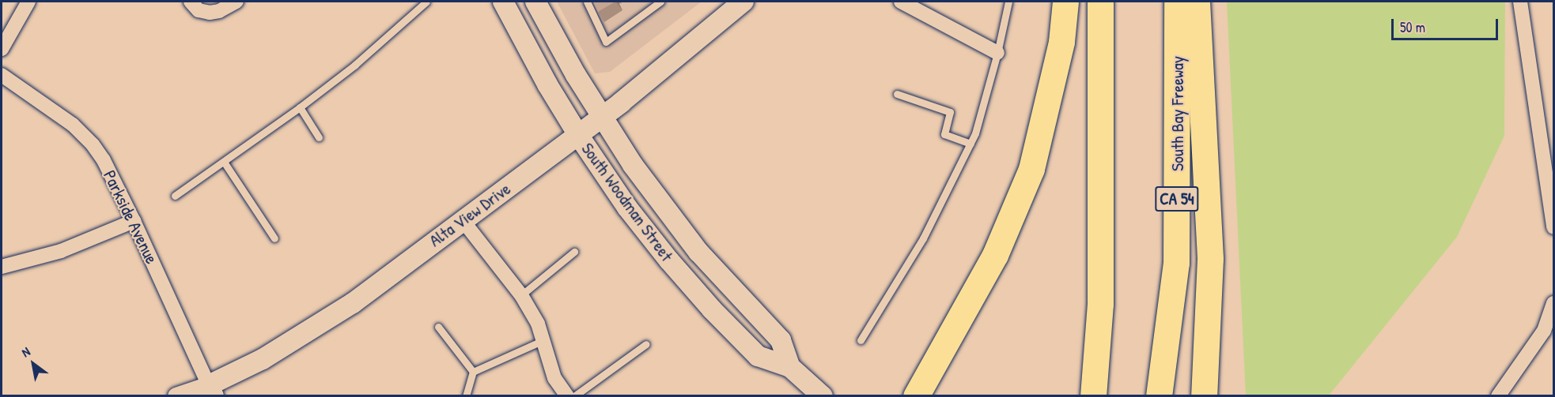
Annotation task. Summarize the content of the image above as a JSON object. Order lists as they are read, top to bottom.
{
  "streets": {
    "highway": ["South Bay Freeway", "CA 54"],
    "main road": ["South Woodman Street", "Alta View Drive"],
    "street": ["Parkside Avenue"]
  },
  "crossings": [
    ["South Woodman Street", "Alta View Drive"],
    ["Alta View Drive", "Parkside Avenue"]
  ],
  "scale_bar": "50 m",
  "north": "top left"
}
